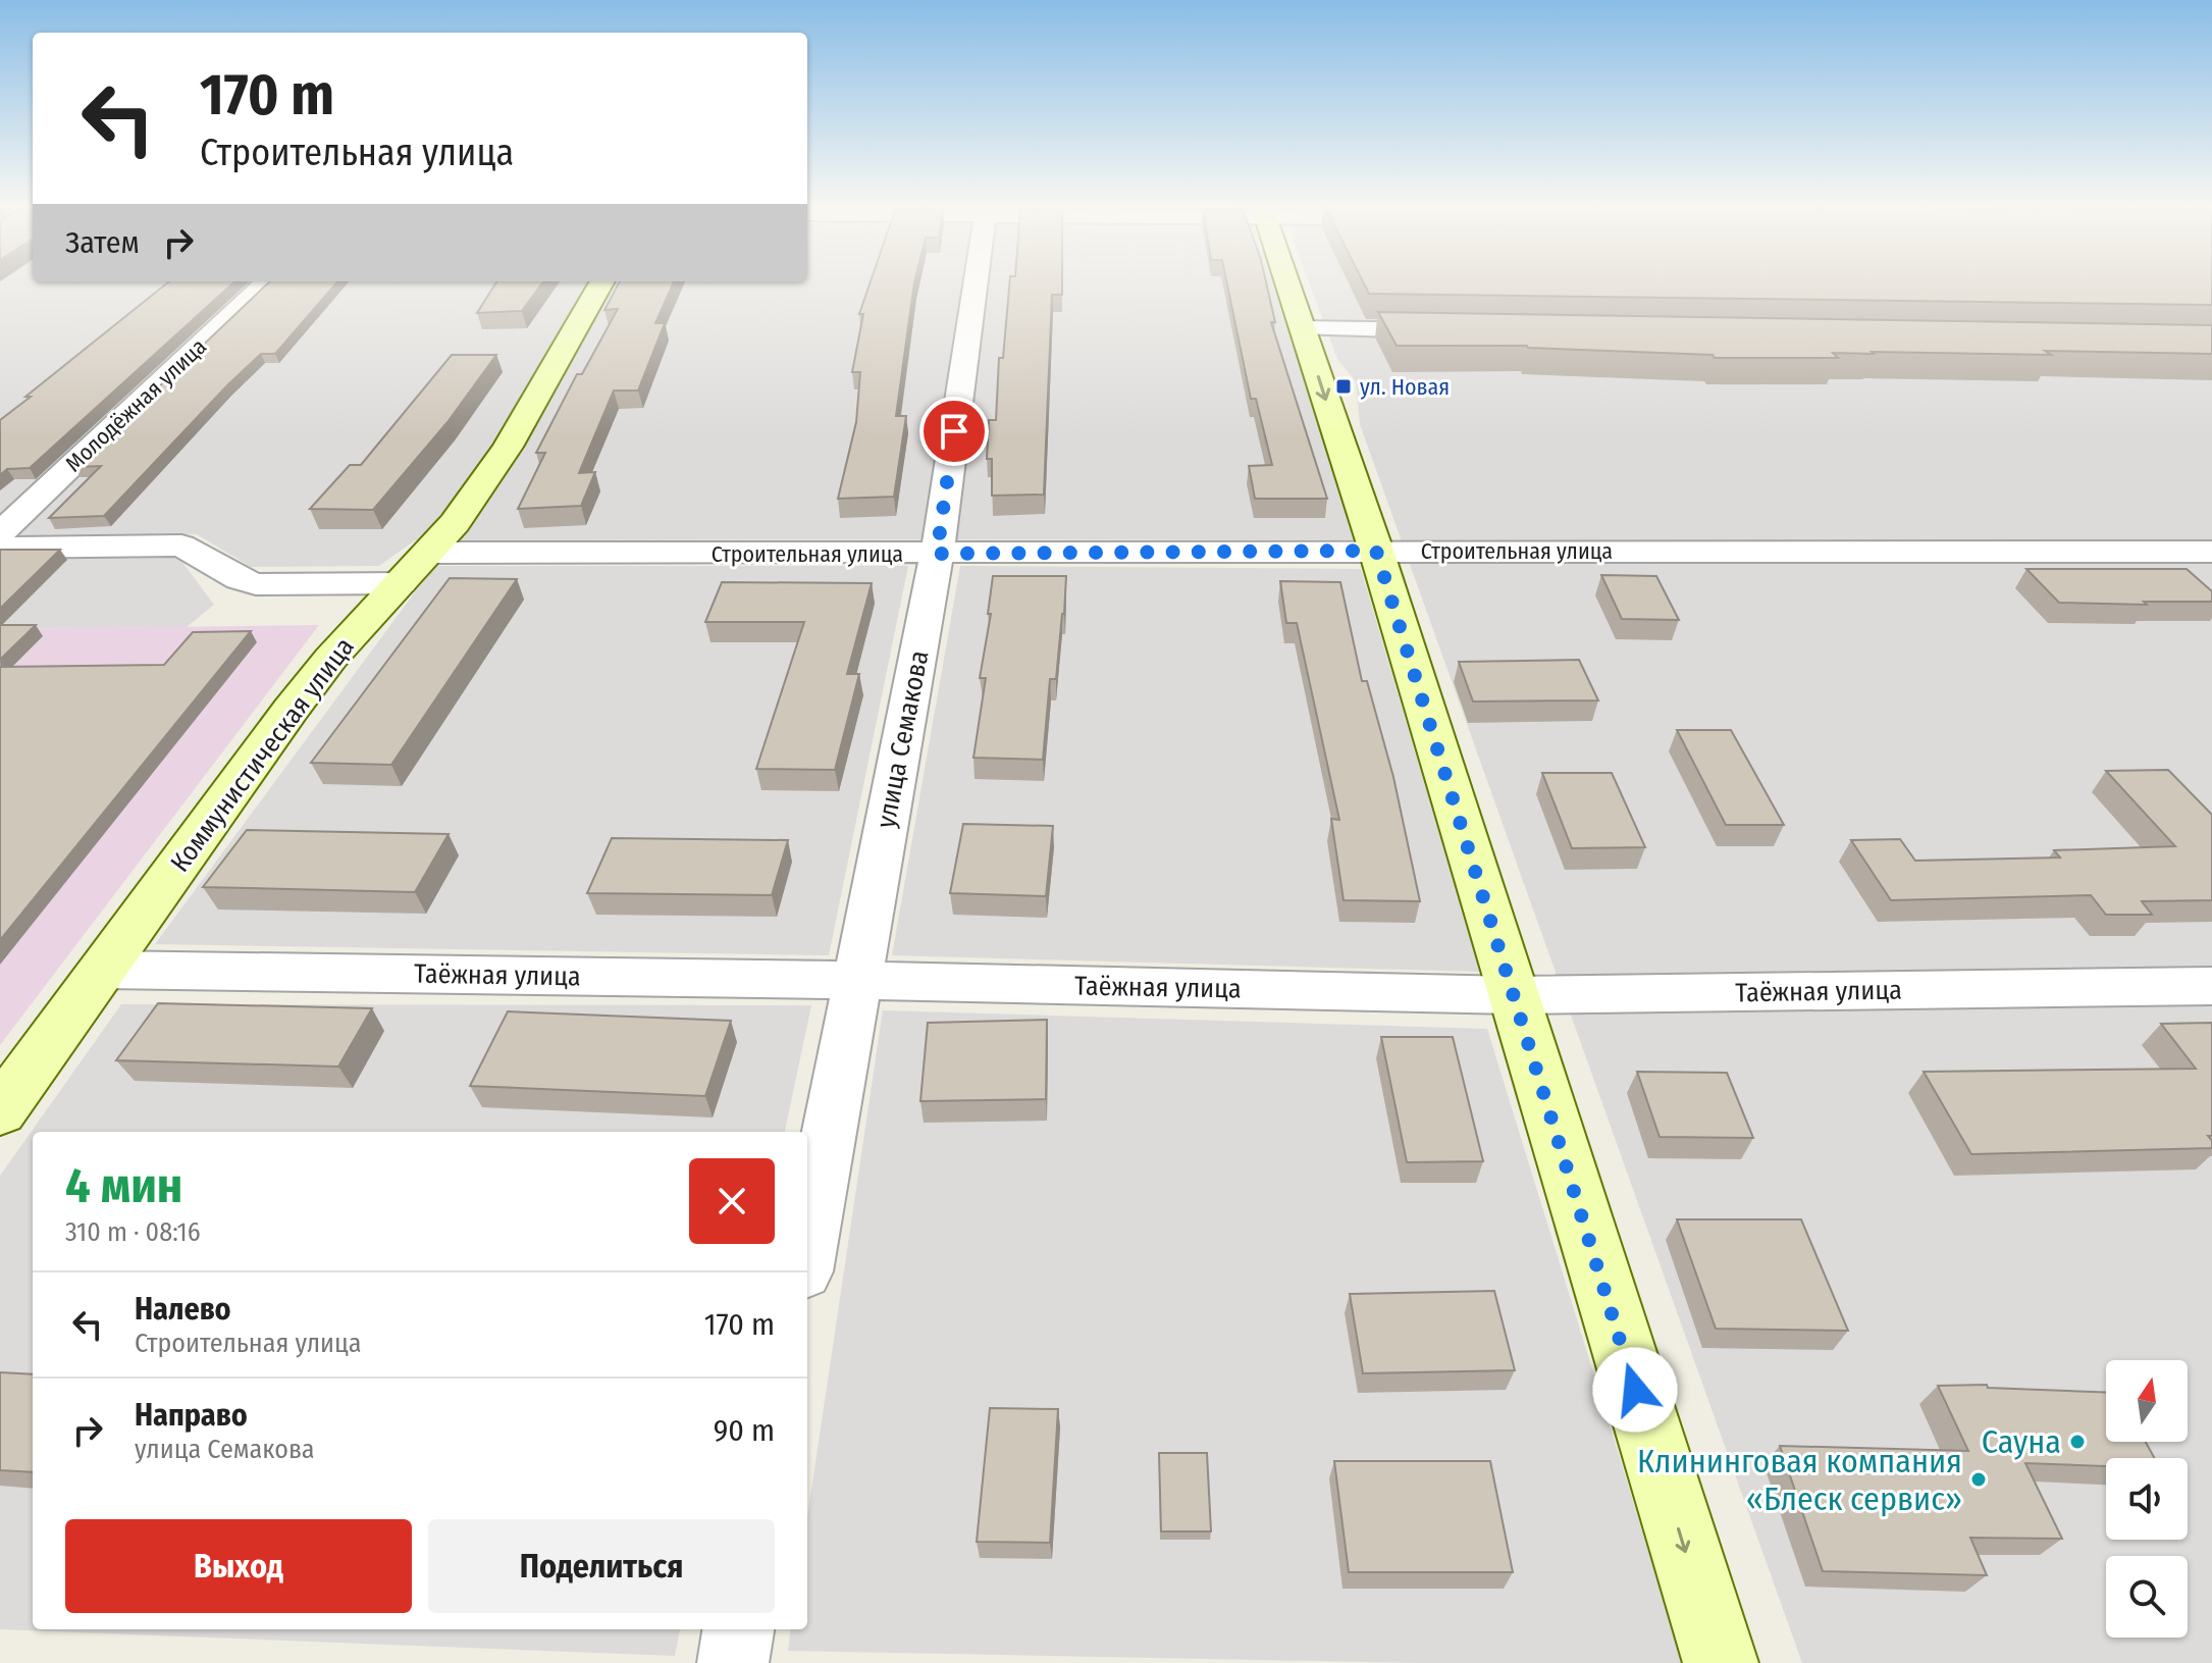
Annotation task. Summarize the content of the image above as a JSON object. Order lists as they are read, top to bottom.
{
  "streets": {
    "street": [
      "Молодёжная улица",
      "Строительная улица",
      "улица Семакова",
      "Коммунистическая улица",
      "Таёжная улица"
    ]
  },
  "crossings": [
    ["Строительная улица", "улица Семакова"],
    ["Строительная улица", "Коммунистическая улица"],
    ["улица Семакова", "Таёжная улица"],
    ["Коммунистическая улица", "Таёжная улица"]
  ],
  "places": {
    "transit": ["ул. Новая"],
    "other": ["Сауна", "Клининговая компания «Блеск сервис»"]
  },
  "north": "top",
  "page": {
    "turn": ["170 m", "Строительная улица"],
    "then": "Затем",
    "heading": ["4 мин", "310 m · 08:16"],
    "list": [
      {
        "name": "Налево",
        "note": "Строительная улица",
        "value": "170 m"
      },
      {
        "name": "Направо",
        "note": "улица Семакова",
        "value": "90 m"
      }
    ],
    "buttons": ["Выход", "Поделиться"]
  }
}
